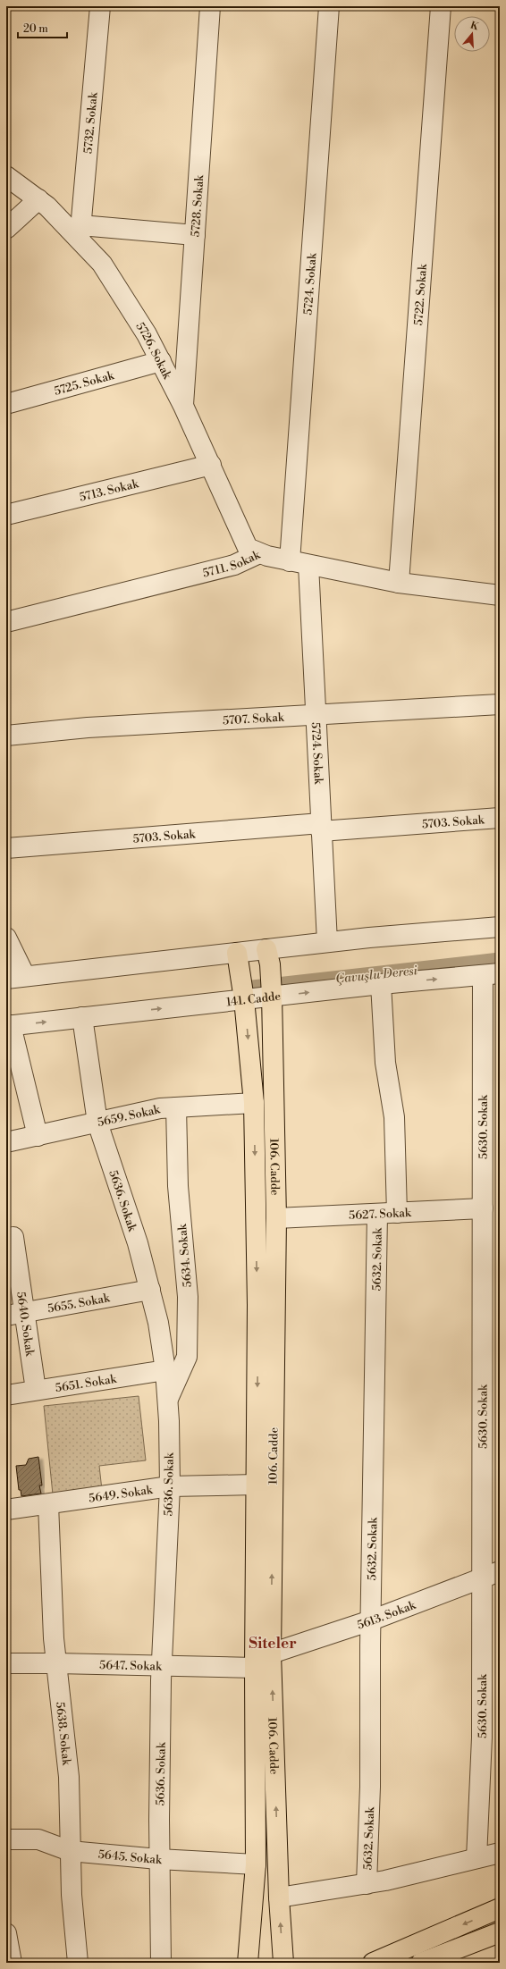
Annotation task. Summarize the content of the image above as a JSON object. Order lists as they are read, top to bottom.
{
  "streets": {
    "main road": ["106. Cadde"],
    "street": [
      "5732. Sokak",
      "5728. Sokak",
      "5724. Sokak",
      "5722. Sokak",
      "5726. Sokak",
      "5725. Sokak",
      "5713. Sokak",
      "5711. Sokak",
      "5707. Sokak",
      "5703. Sokak",
      "141. Cadde",
      "5659. Sokak",
      "5630. Sokak",
      "5636. Sokak",
      "5627. Sokak",
      "5634. Sokak",
      "5632. Sokak",
      "5655. Sokak",
      "5640. Sokak",
      "5651. Sokak",
      "5649. Sokak",
      "5613. Sokak",
      "5647. Sokak",
      "5638. Sokak",
      "5645. Sokak"
    ]
  },
  "crossings": [
    ["5732. Sokak", "5726. Sokak"],
    ["5728. Sokak", "5726. Sokak"],
    ["5724. Sokak", "5711. Sokak"],
    ["5724. Sokak", "5707. Sokak"],
    ["5724. Sokak", "5703. Sokak"],
    ["5722. Sokak", "5711. Sokak"],
    ["5726. Sokak", "5725. Sokak"],
    ["5726. Sokak", "5713. Sokak"],
    ["5726. Sokak", "5711. Sokak"],
    ["141. Cadde", "5630. Sokak"],
    ["141. Cadde", "106. Cadde"],
    ["141. Cadde", "5636. Sokak"],
    ["5659. Sokak", "106. Cadde"],
    ["5659. Sokak", "5636. Sokak"],
    ["5659. Sokak", "5634. Sokak"],
    ["5630. Sokak", "5627. Sokak"],
    ["5630. Sokak", "5613. Sokak"],
    ["106. Cadde", "5627. Sokak"],
    ["106. Cadde", "5649. Sokak"],
    ["106. Cadde", "5613. Sokak"],
    ["106. Cadde", "5647. Sokak"],
    ["106. Cadde", "5645. Sokak"],
    ["5636. Sokak", "5634. Sokak"],
    ["5636. Sokak", "5655. Sokak"],
    ["5636. Sokak", "5651. Sokak"],
    ["5636. Sokak", "5649. Sokak"],
    ["5636. Sokak", "5647. Sokak"],
    ["5636. Sokak", "5645. Sokak"],
    ["5627. Sokak", "5632. Sokak"],
    ["5632. Sokak", "5613. Sokak"],
    ["5655. Sokak", "5640. Sokak"],
    ["5640. Sokak", "5651. Sokak"],
    ["5649. Sokak", "5638. Sokak"],
    ["5647. Sokak", "5638. Sokak"],
    ["5638. Sokak", "5645. Sokak"]
  ],
  "districts": ["Siteler"],
  "water": ["Çavuşlu Deresi"],
  "scale_bar": "20 m",
  "north": "top"
}
